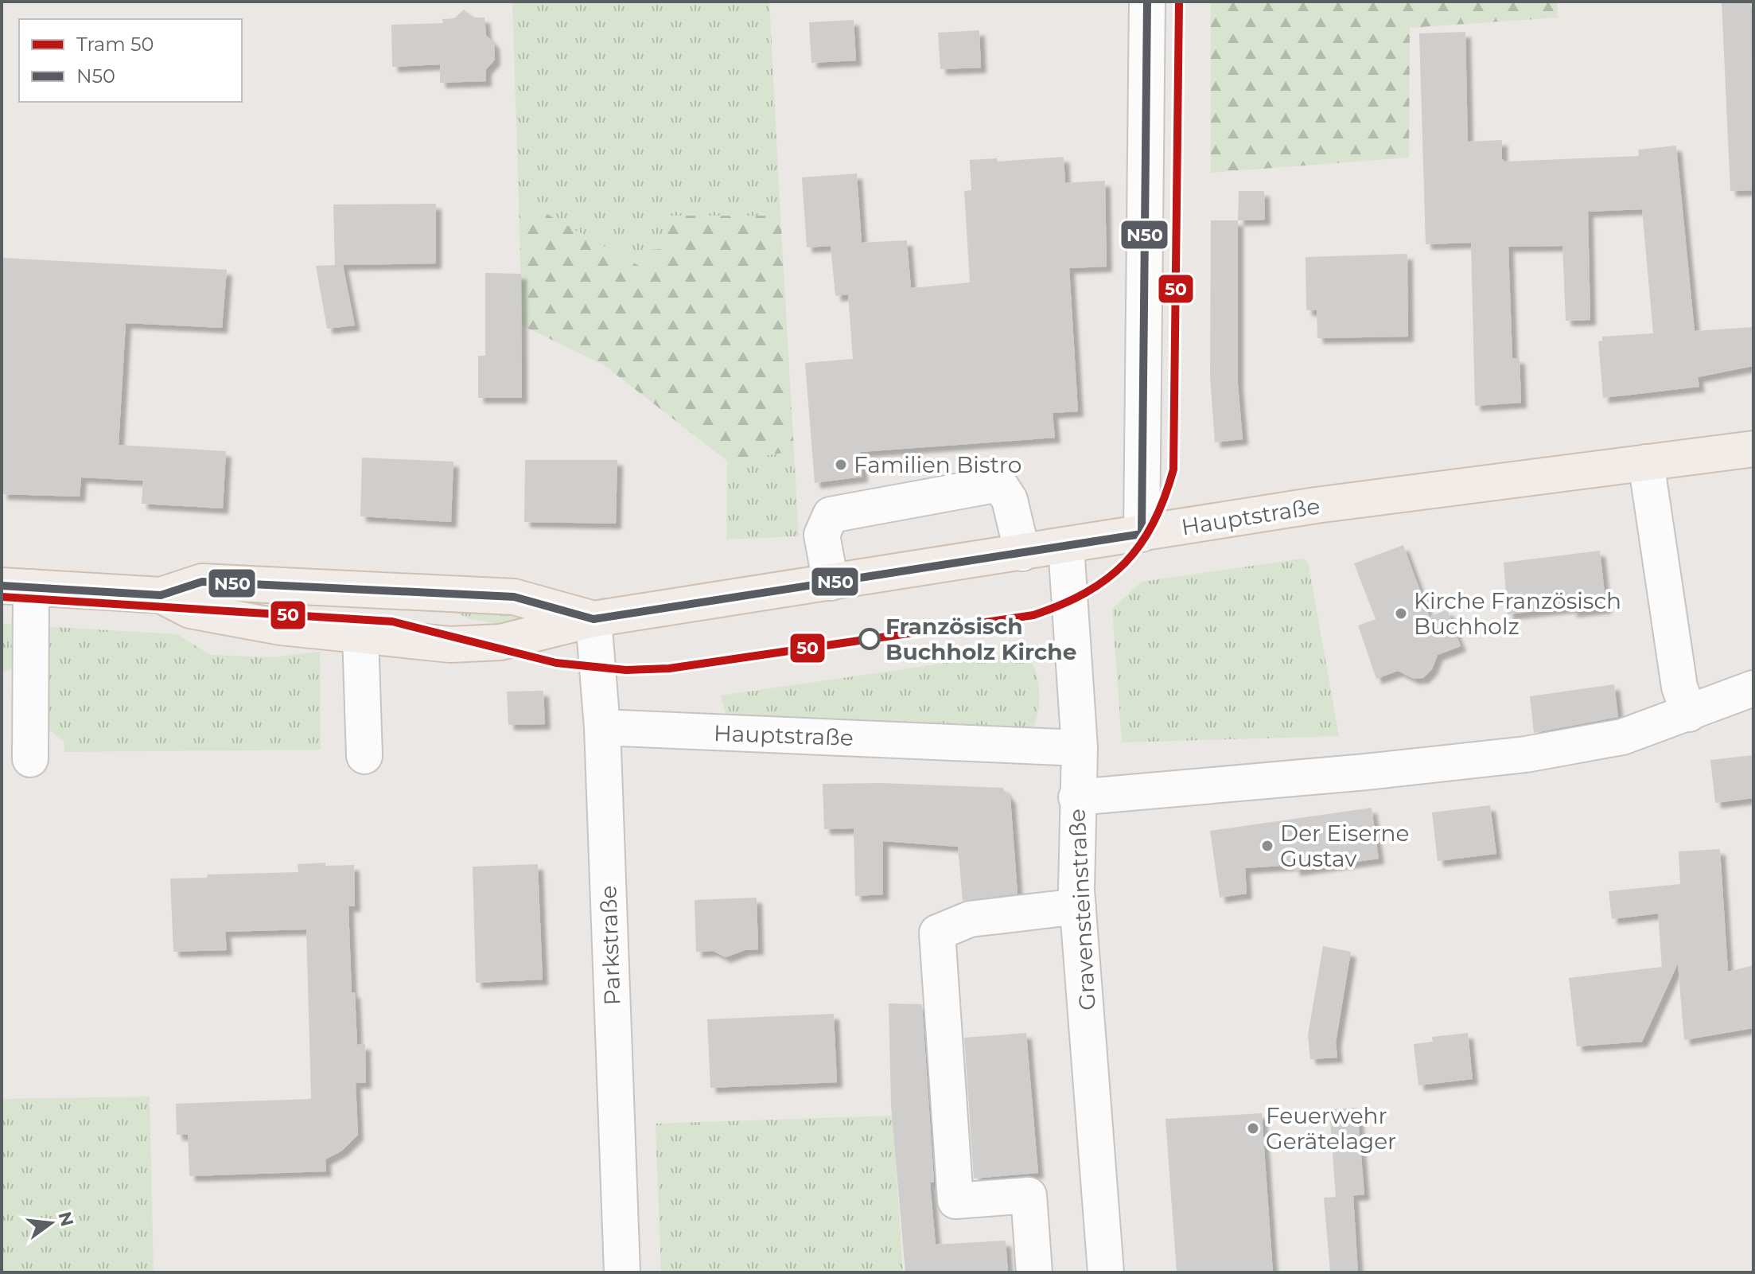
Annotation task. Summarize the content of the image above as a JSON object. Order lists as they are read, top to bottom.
{
  "streets": {
    "main road": ["Hauptstraße"],
    "street": ["Gravensteinstraße", "Parkstraße"]
  },
  "crossings": [
    ["Hauptstraße", "Gravensteinstraße"],
    ["Hauptstraße", "Parkstraße"]
  ],
  "places": [
    "Familien Bistro",
    "Kirche Französisch Buchholz",
    "Französisch Buchholz Kirche",
    "Der Eiserne Gustav",
    "Feuerwehr Gerätelager"
  ],
  "lines": ["tram line 50", "transit line N50"],
  "legend": ["Tram 50", "N50"],
  "north": "right"
}
